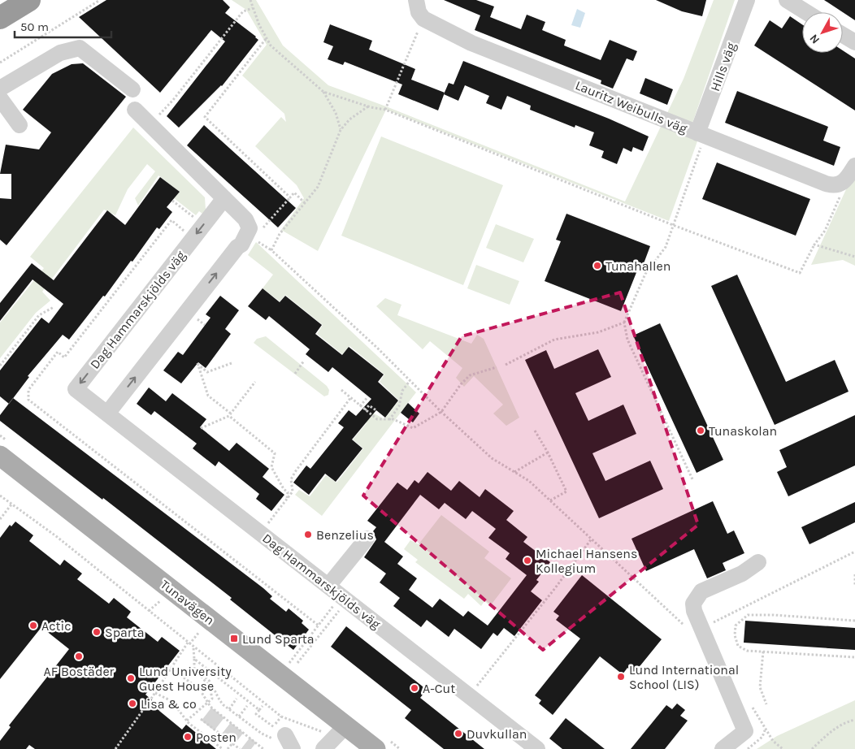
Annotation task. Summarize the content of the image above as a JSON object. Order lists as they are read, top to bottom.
{
  "streets": {
    "main road": ["Tunavägen"],
    "street": ["Hills väg", "Lauritz Weibulls väg", "Dag Hammarskjölds väg"]
  },
  "crossings": [
    ["Hills väg", "Lauritz Weibulls väg"]
  ],
  "places": {
    "other": [
      "Tunahallen",
      "Tunaskolan",
      "Benzelius",
      "Michael Hansens Kollegium",
      "Actic",
      "Sparta",
      "AF Bostäder",
      "Lund International School (LIS)",
      "Lund University Guest House",
      "A-Cut",
      "Lisa & co",
      "Duvkullan",
      "Posten"
    ],
    "transit": ["Lund Sparta"]
  },
  "scale_bar": "50 m",
  "north": "bottom left"
}
